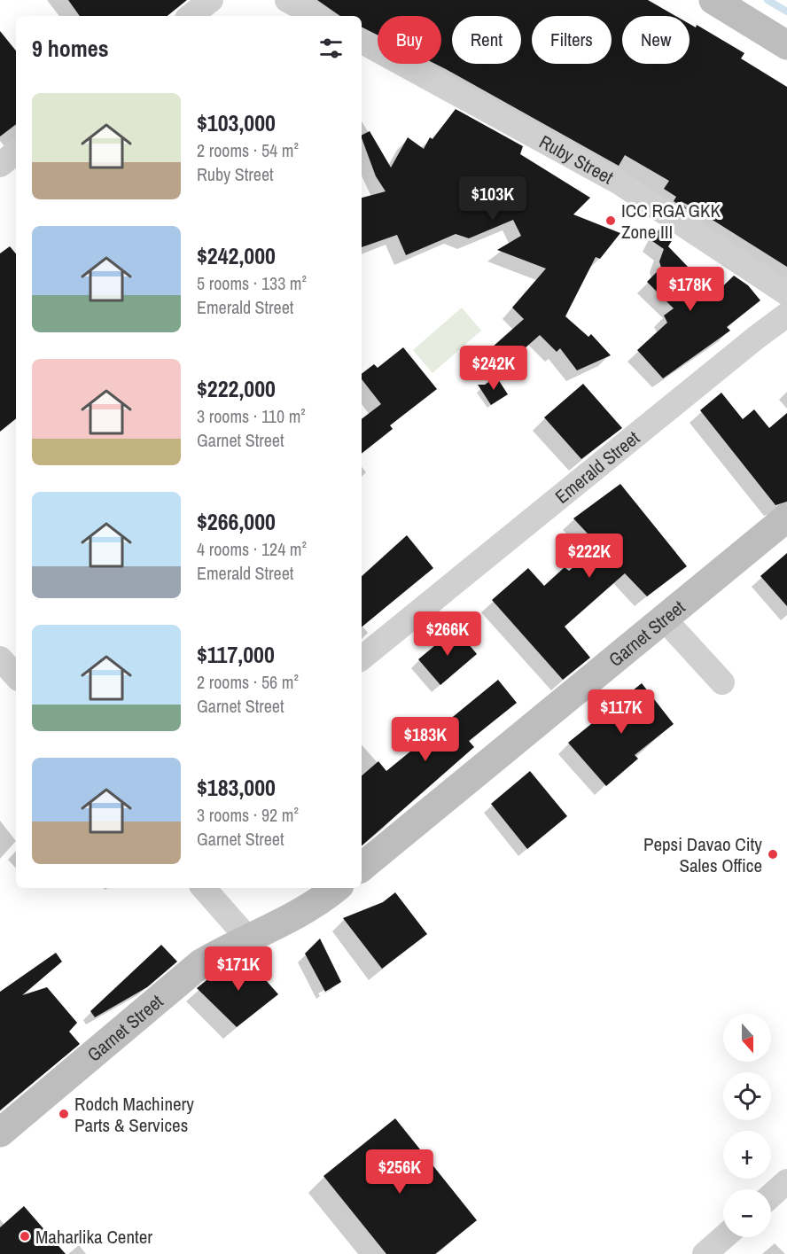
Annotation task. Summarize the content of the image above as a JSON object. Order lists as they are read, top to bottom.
{
  "streets": {
    "street": ["Ruby Street", "Emerald Street", "Garnet Street"]
  },
  "places": [
    "ICC RGA GKK Zone III",
    "Pepsi Davao City Sales Office",
    "Rodch Machinery Parts & Services",
    "Maharlika Center"
  ],
  "north": "bottom",
  "page": {
    "chip": [
      "Buy",
      "Rent",
      "Filters",
      "New"
    ],
    "heading": "9 homes",
    "list": [
      {
        "name": "$103,000",
        "note": "2 rooms · 54 m² · Ruby Street"
      },
      {
        "name": "$242,000",
        "note": "5 rooms · 133 m² · Emerald Street"
      },
      {
        "name": "$222,000",
        "note": "3 rooms · 110 m² · Garnet Street"
      },
      {
        "name": "$266,000",
        "note": "4 rooms · 124 m² · Emerald Street"
      },
      {
        "name": "$117,000",
        "note": "2 rooms · 56 m² · Garnet Street"
      },
      {
        "name": "$183,000",
        "note": "3 rooms · 92 m² · Garnet Street"
      }
    ],
    "price": [
      "$103K",
      "$178K",
      "$242K",
      "$222K",
      "$266K",
      "$117K",
      "$183K",
      "$171K",
      "$256K"
    ],
    "map_buttons": ["+", "−"]
  }
}
